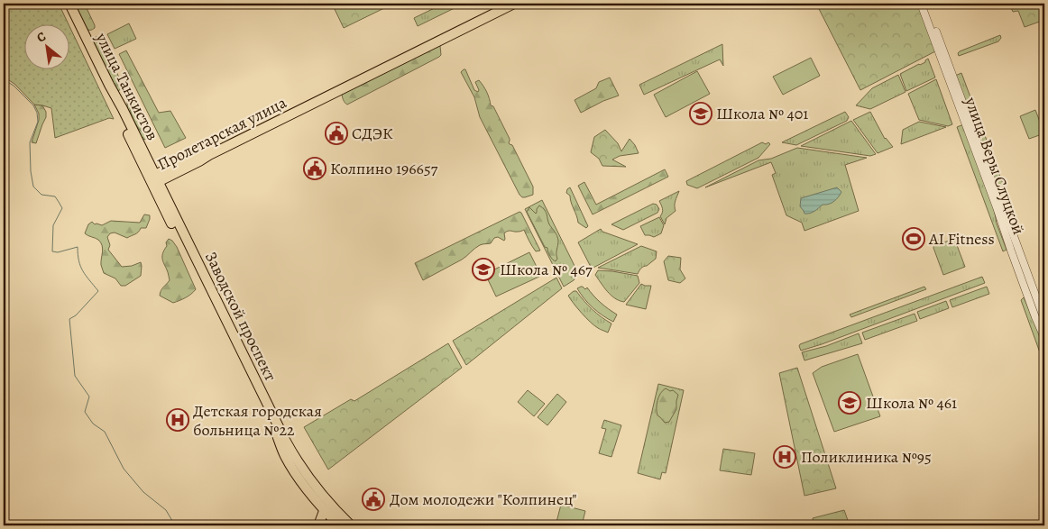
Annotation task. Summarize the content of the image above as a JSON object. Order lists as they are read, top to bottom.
{
  "streets": {
    "main road": ["улица Танкистов", "Пролетарская улица", "Заводской проспект"],
    "street": ["улица Веры Слуцкой"]
  },
  "crossings": [
    ["улица Танкистов", "Пролетарская улица"],
    ["улица Танкистов", "Заводской проспект"],
    ["Пролетарская улица", "Заводской проспект"]
  ],
  "places": {
    "school or university": ["Школа № 401", "Школа № 467", "Школа № 461"],
    "public building": ["СДЭК", "Колпино 196657", "Дом молодежи \"Колпинец\""],
    "sports": ["AI Fitness"],
    "hospital": ["Детская городская больница №22", "Поликлиника №95"]
  },
  "north": "top left"
}
